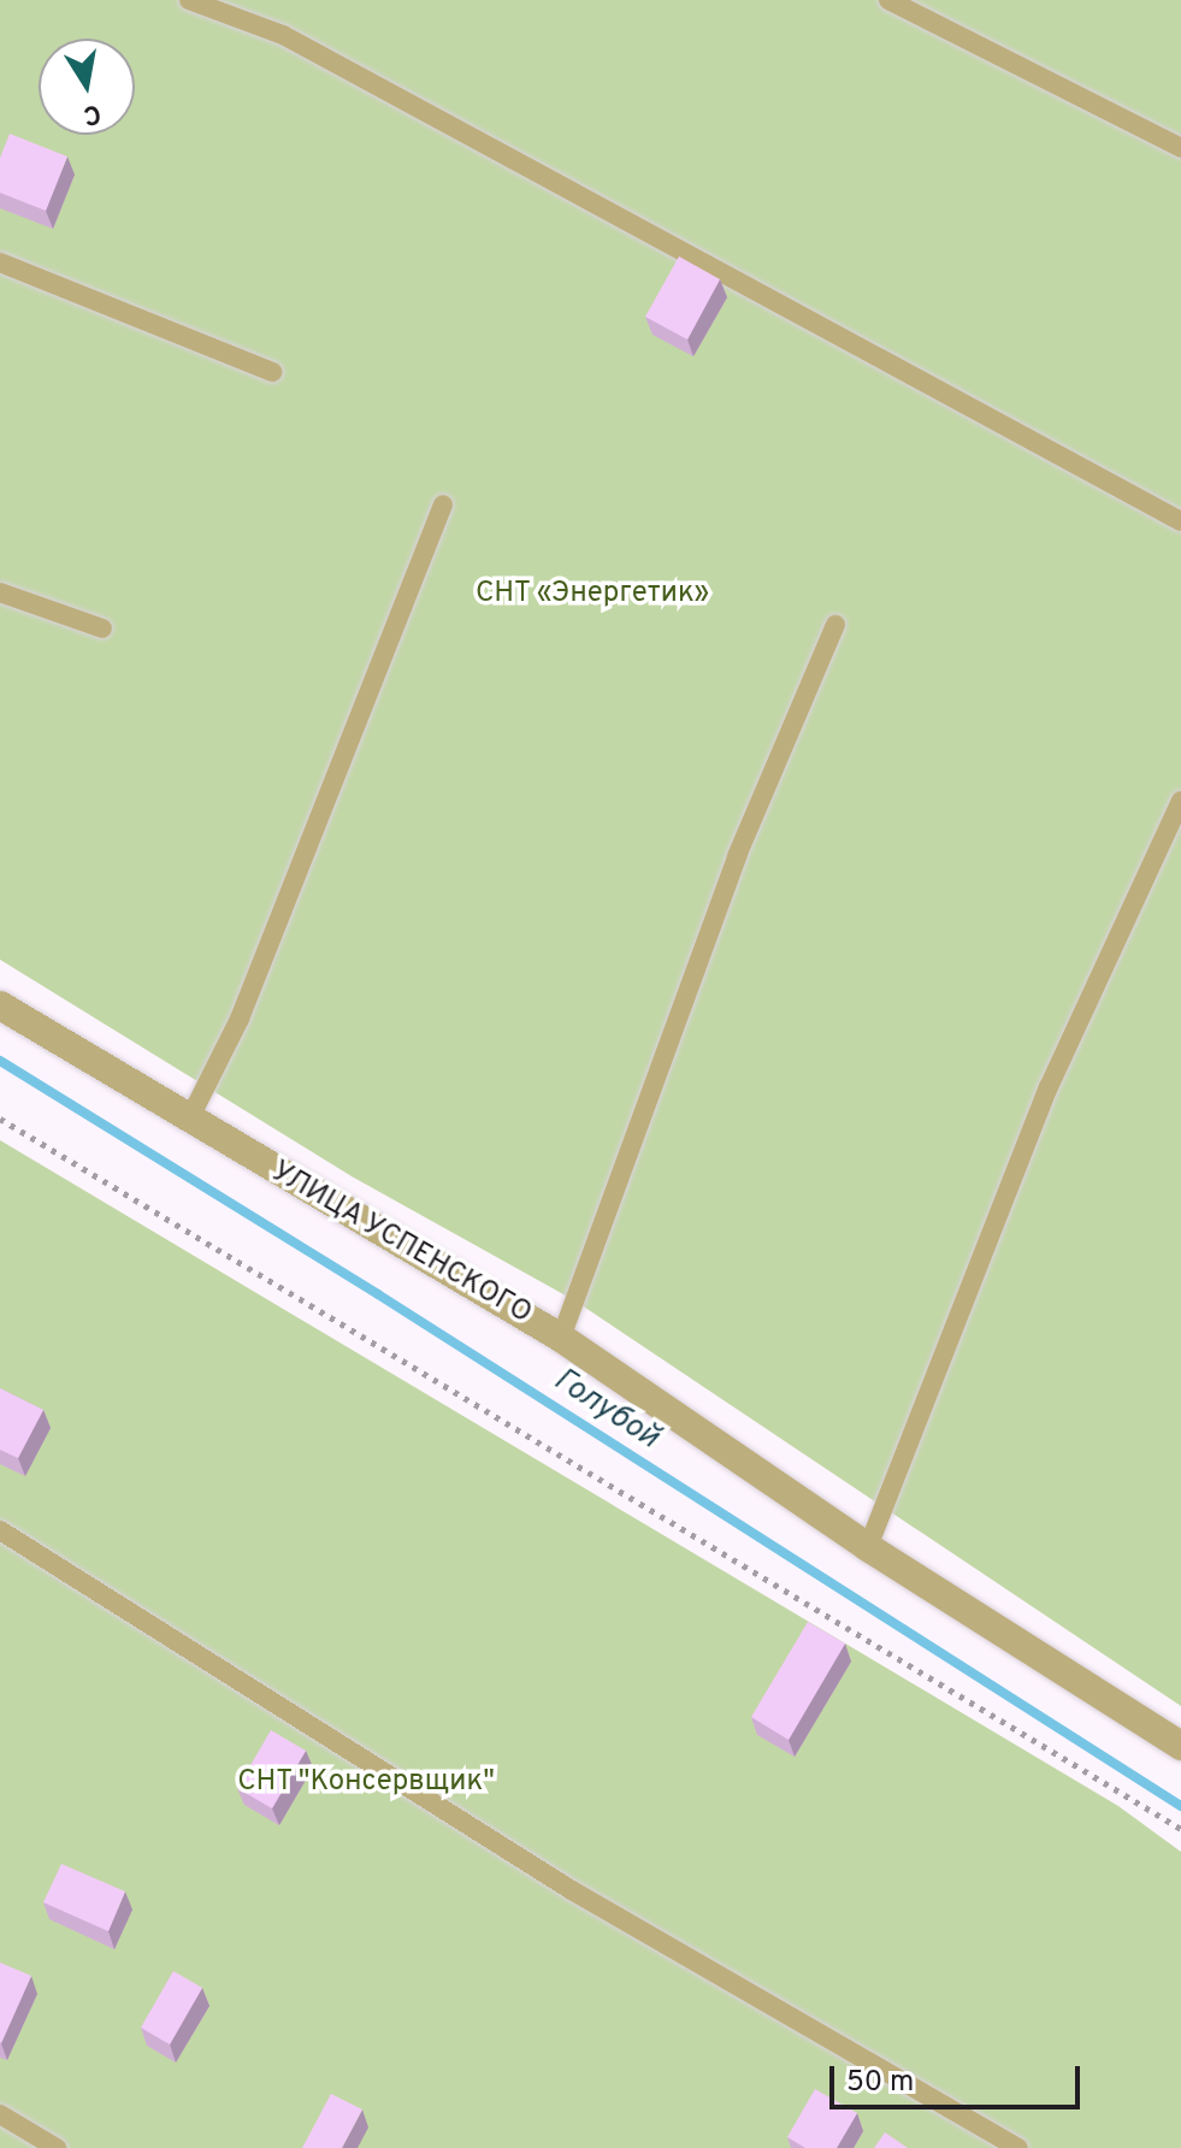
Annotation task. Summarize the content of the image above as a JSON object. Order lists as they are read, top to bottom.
{
  "streets": {
    "street": ["УЛИЦА УСПЕНСКОГО"]
  },
  "water": ["Голубой"],
  "parks": ["СНТ «Энергетик»", "СНТ \"Консервщик\""],
  "scale_bar": "50 m",
  "north": "bottom"
}
